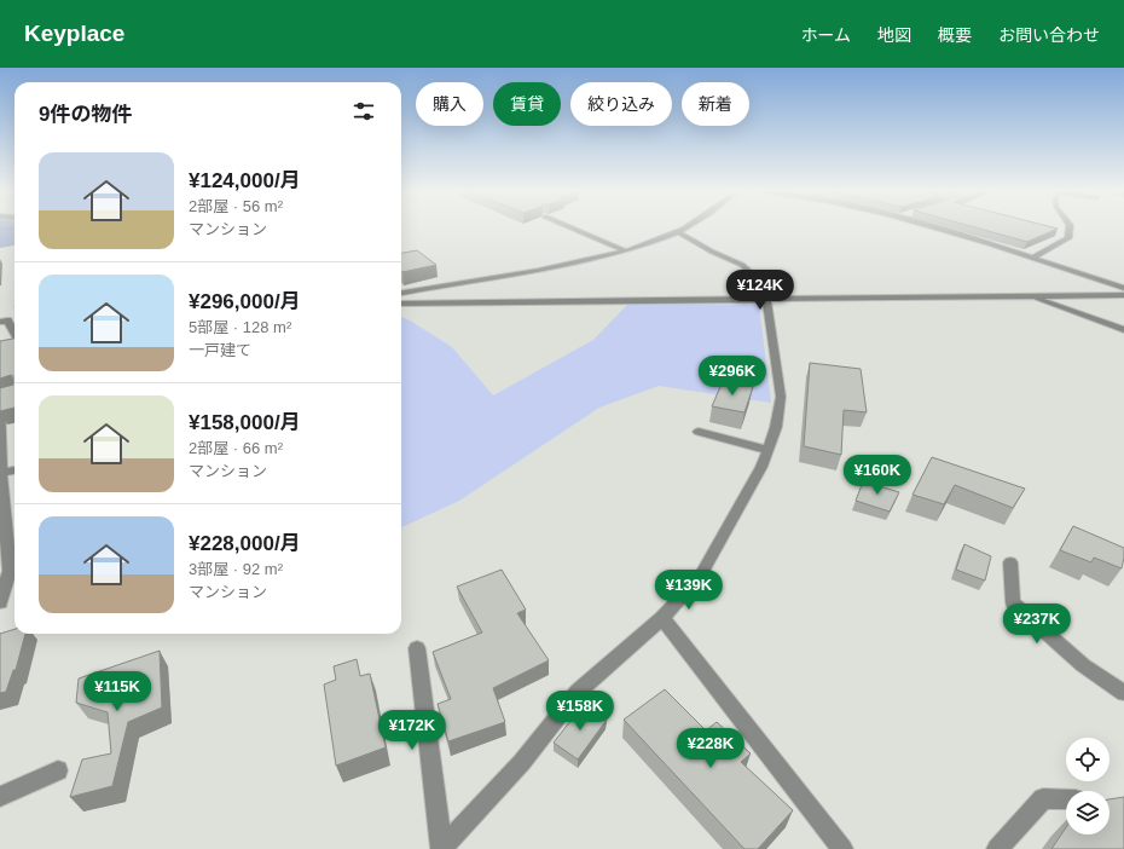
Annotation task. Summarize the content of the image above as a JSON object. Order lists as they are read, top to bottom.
{
  "page": {
    "header": "Keyplace",
    "nav": [
      "ホーム",
      "地図",
      "概要",
      "お問い合わせ"
    ],
    "chip": [
      "購入",
      "賃貸",
      "絞り込み",
      "新着"
    ],
    "heading": "9件の物件",
    "list": [
      {
        "name": "¥124,000/月",
        "note": "2部屋 · 56 m² · マンション"
      },
      {
        "name": "¥296,000/月",
        "note": "5部屋 · 128 m² · 一戸建て"
      },
      {
        "name": "¥158,000/月",
        "note": "2部屋 · 66 m² · マンション"
      },
      {
        "name": "¥228,000/月",
        "note": "3部屋 · 92 m² · マンション"
      }
    ],
    "price": [
      "¥124K",
      "¥296K",
      "¥160K",
      "¥139K",
      "¥237K",
      "¥115K",
      "¥158K",
      "¥172K",
      "¥228K"
    ]
  }
}
